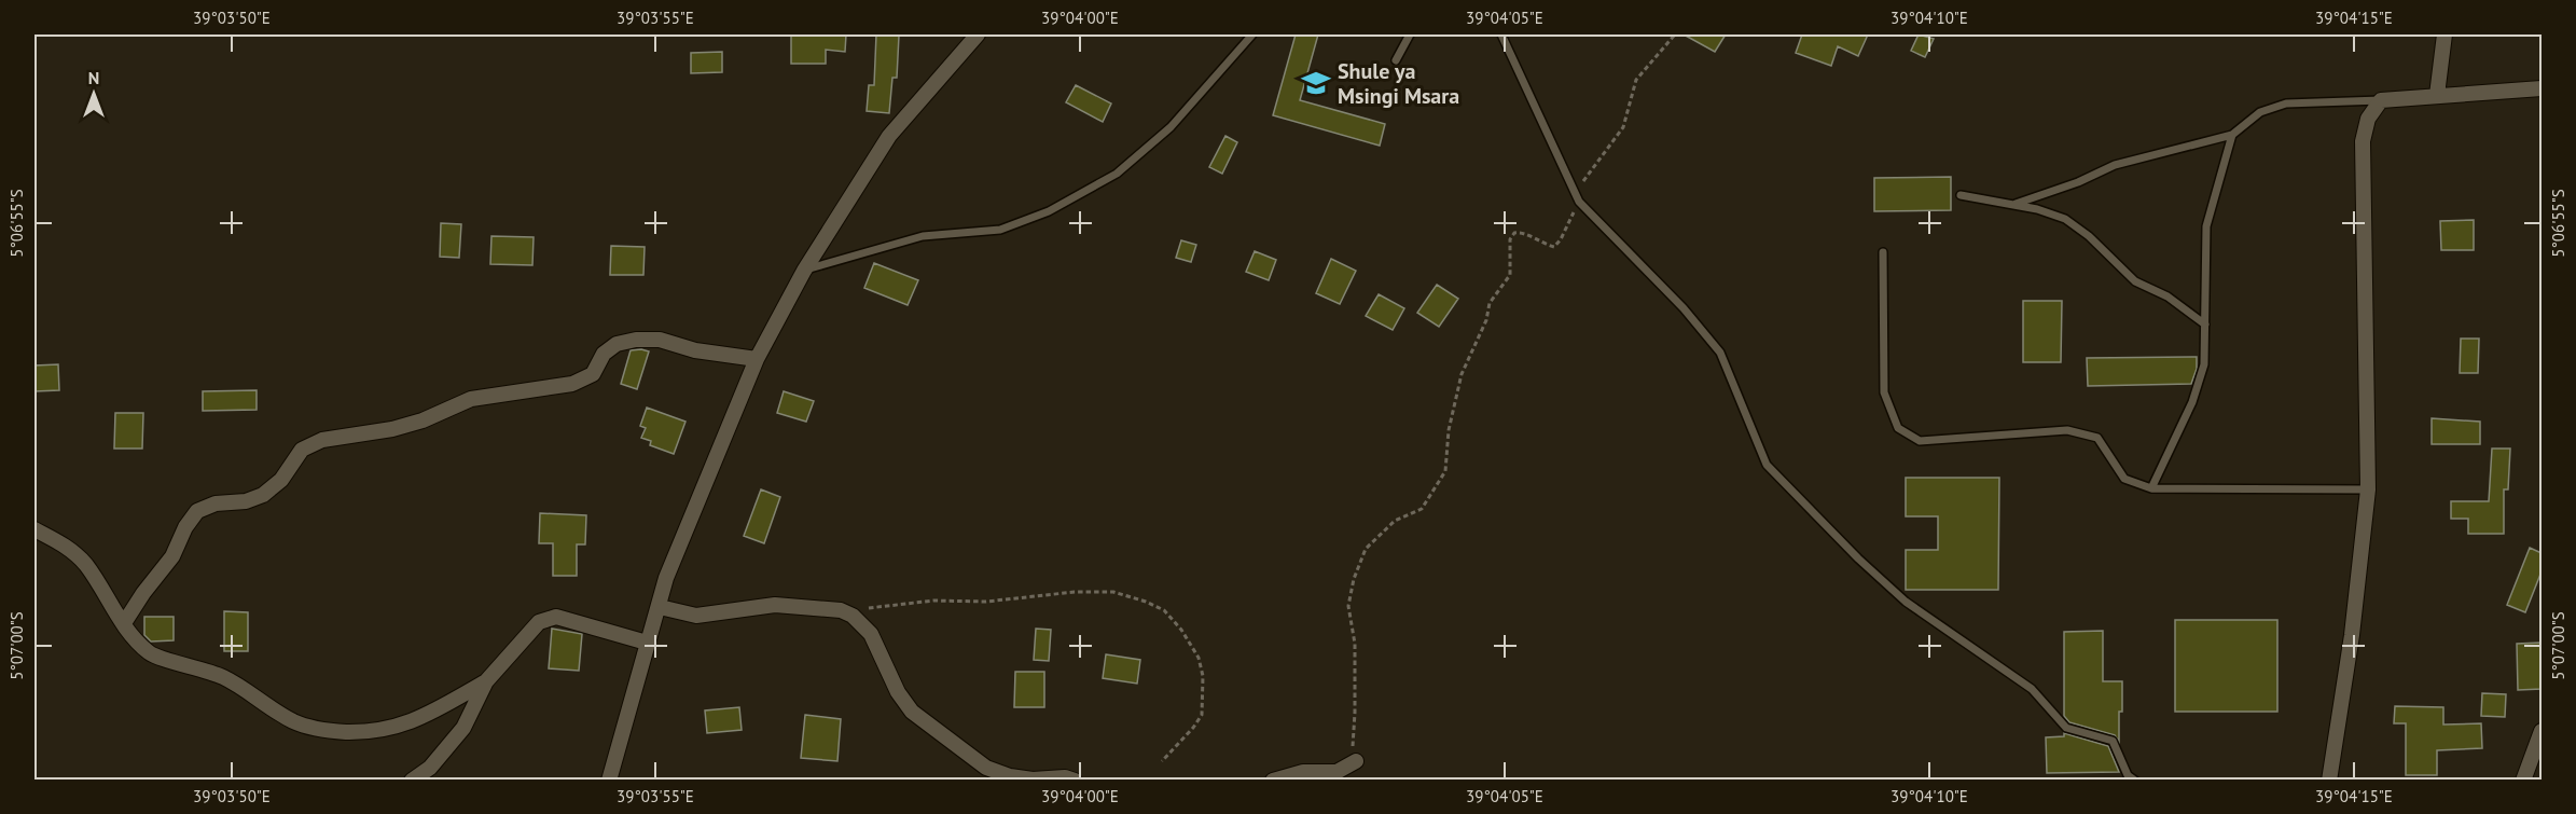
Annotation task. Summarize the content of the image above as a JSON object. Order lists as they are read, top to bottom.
{
  "places": {
    "school or university": ["Shule ya Msingi Msara"]
  },
  "north": "top",
  "coordinates": [
    "39°03'50\"E",
    "39°03'55\"E",
    "39°04'00\"E",
    "39°04'05\"E",
    "39°04'10\"E",
    "39°04'15\"E",
    "5°06'55\"S",
    "5°07'00\"S"
  ]
}
